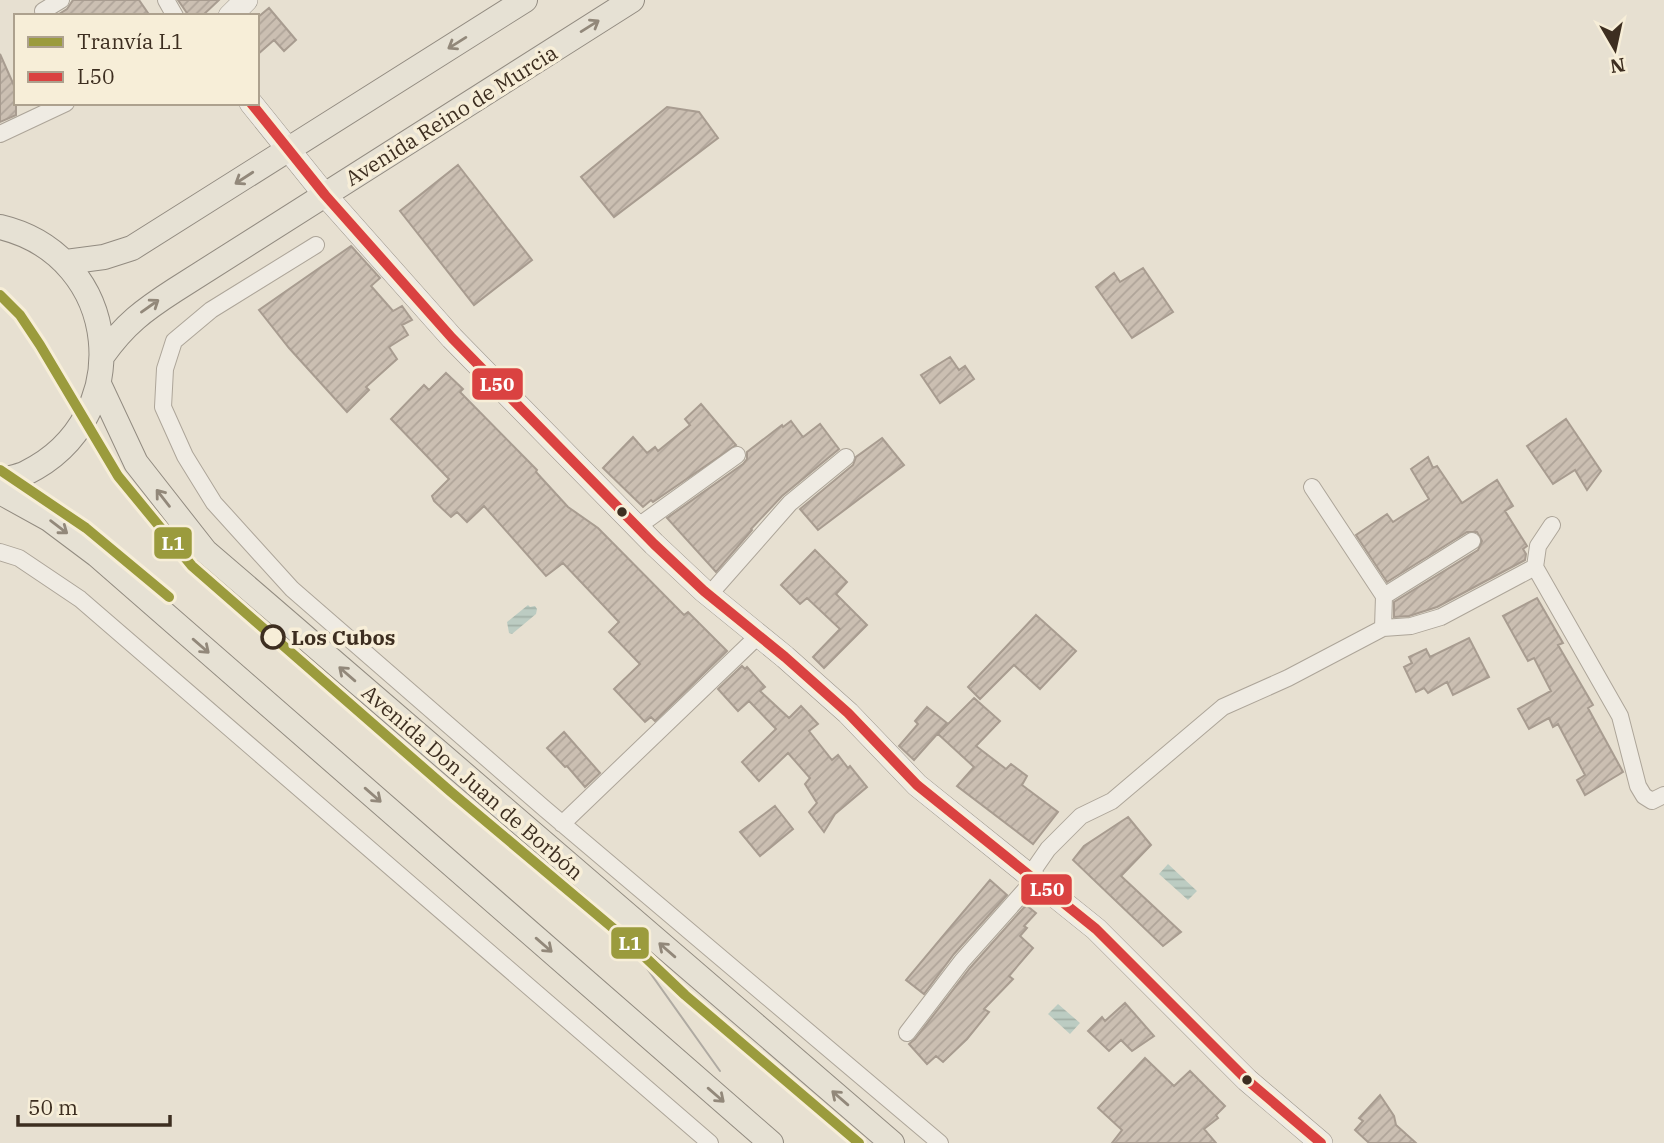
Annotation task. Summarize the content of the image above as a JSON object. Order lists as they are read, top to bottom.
{
  "streets": {
    "main road": ["Avenida Reino de Murcia", "Avenida Don Juan de Borbón"]
  },
  "places": ["Los Cubos"],
  "lines": ["transit line L50", "tram line L1"],
  "legend": ["Tranvía L1", "L50"],
  "scale_bar": "50 m",
  "north": "bottom"
}
